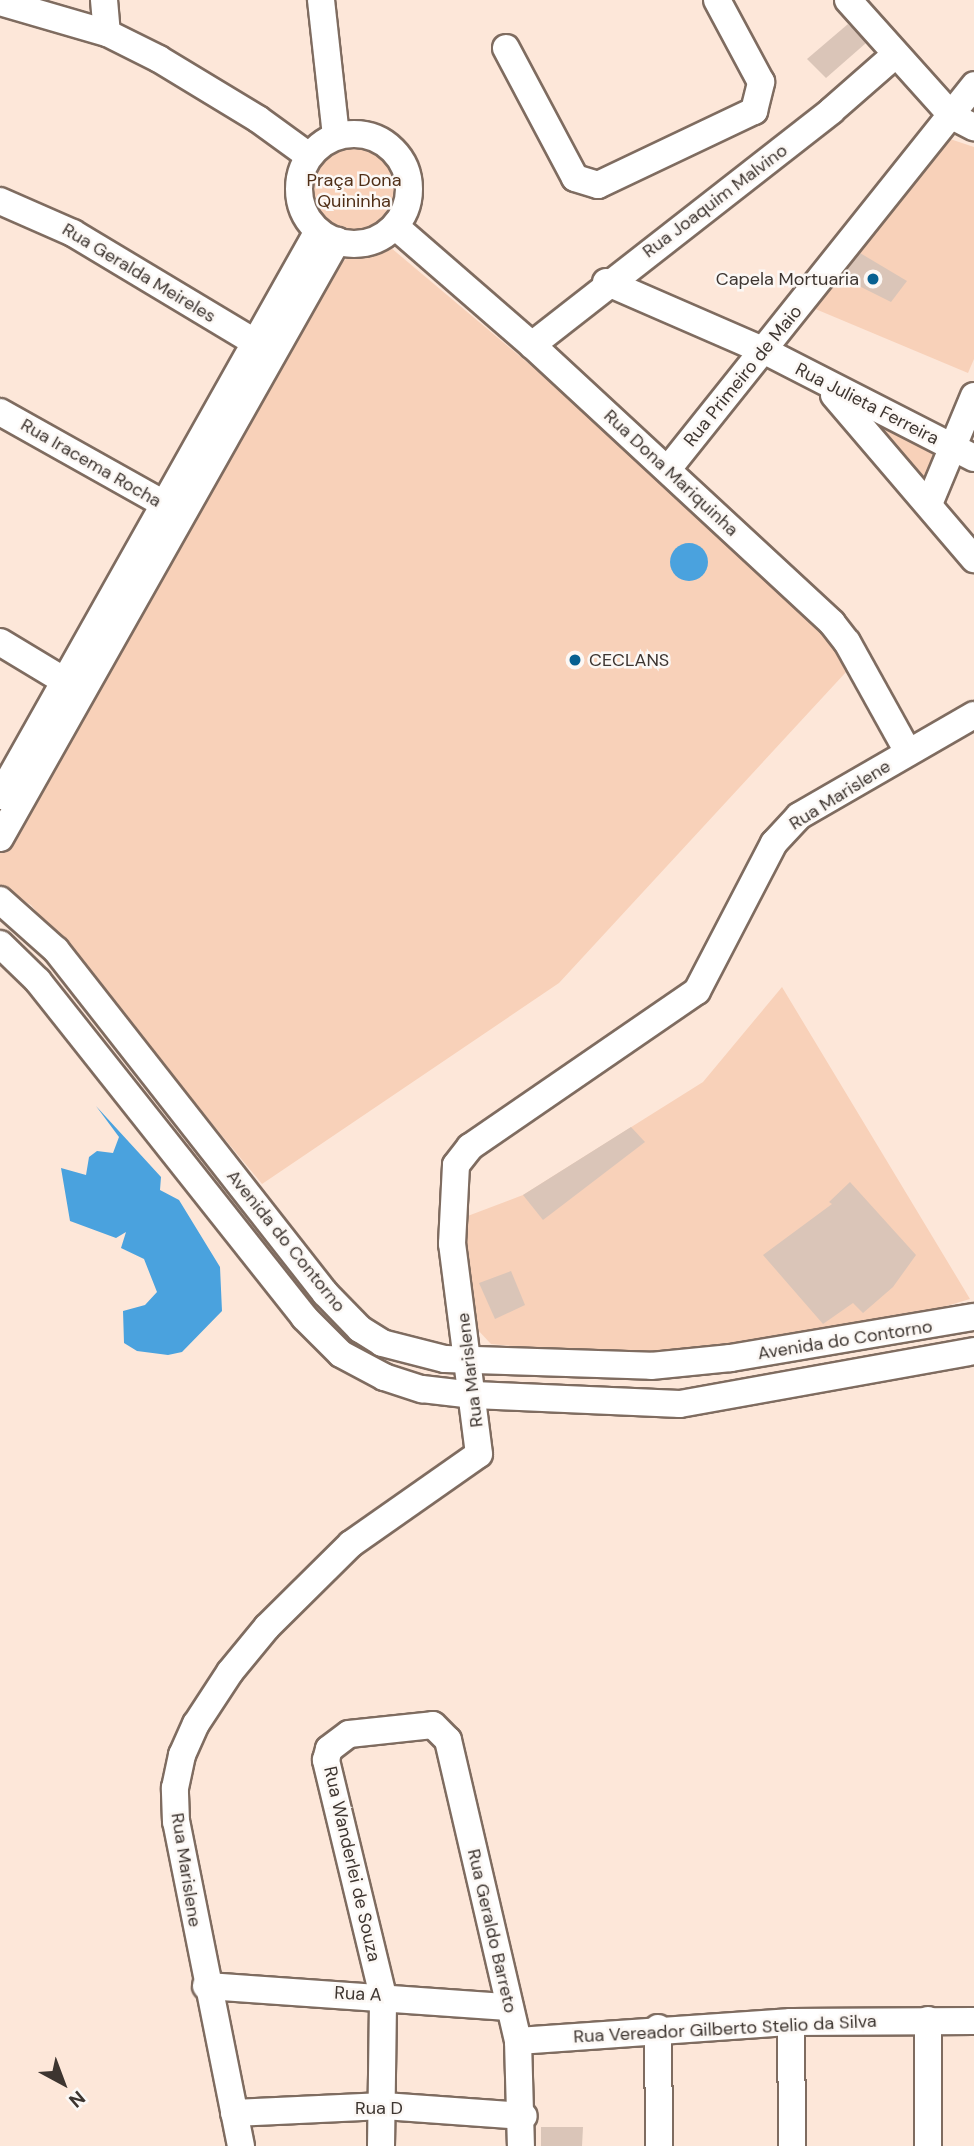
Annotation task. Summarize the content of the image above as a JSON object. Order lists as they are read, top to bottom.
{
  "streets": {
    "street": [
      "Rua Joaquim Malvino",
      "Rua Geralda Meireles",
      "Rua Primeiro de Maio",
      "Rua Julieta Ferreira",
      "Rua Iracema Rocha",
      "Rua Dona Mariquinha",
      "Rua Marislene",
      "Avenida do Contorno",
      "Rua Wanderlei de Souza",
      "Rua Geraldo Barreto",
      "Rua A",
      "Rua Vereador Gilberto Stelio da Silva",
      "Rua D"
    ]
  },
  "crossings": [
    ["Rua Joaquim Malvino", "Rua Julieta Ferreira"],
    ["Rua Joaquim Malvino", "Rua Dona Mariquinha"],
    ["Rua Primeiro de Maio", "Rua Julieta Ferreira"],
    ["Rua Primeiro de Maio", "Rua Dona Mariquinha"],
    ["Rua Dona Mariquinha", "Rua Marislene"],
    ["Rua Marislene", "Avenida do Contorno"],
    ["Rua Marislene", "Rua A"],
    ["Rua Marislene", "Rua D"],
    ["Rua Wanderlei de Souza", "Rua Geraldo Barreto"],
    ["Rua Wanderlei de Souza", "Rua A"],
    ["Rua Wanderlei de Souza", "Rua D"],
    ["Rua Geraldo Barreto", "Rua A"],
    ["Rua Geraldo Barreto", "Rua Vereador Gilberto Stelio da Silva"],
    ["Rua Geraldo Barreto", "Rua D"]
  ],
  "parks": ["Praça Dona Quininha"],
  "places": ["Capela Mortuaria", "CECLANS"],
  "north": "bottom right"
}
